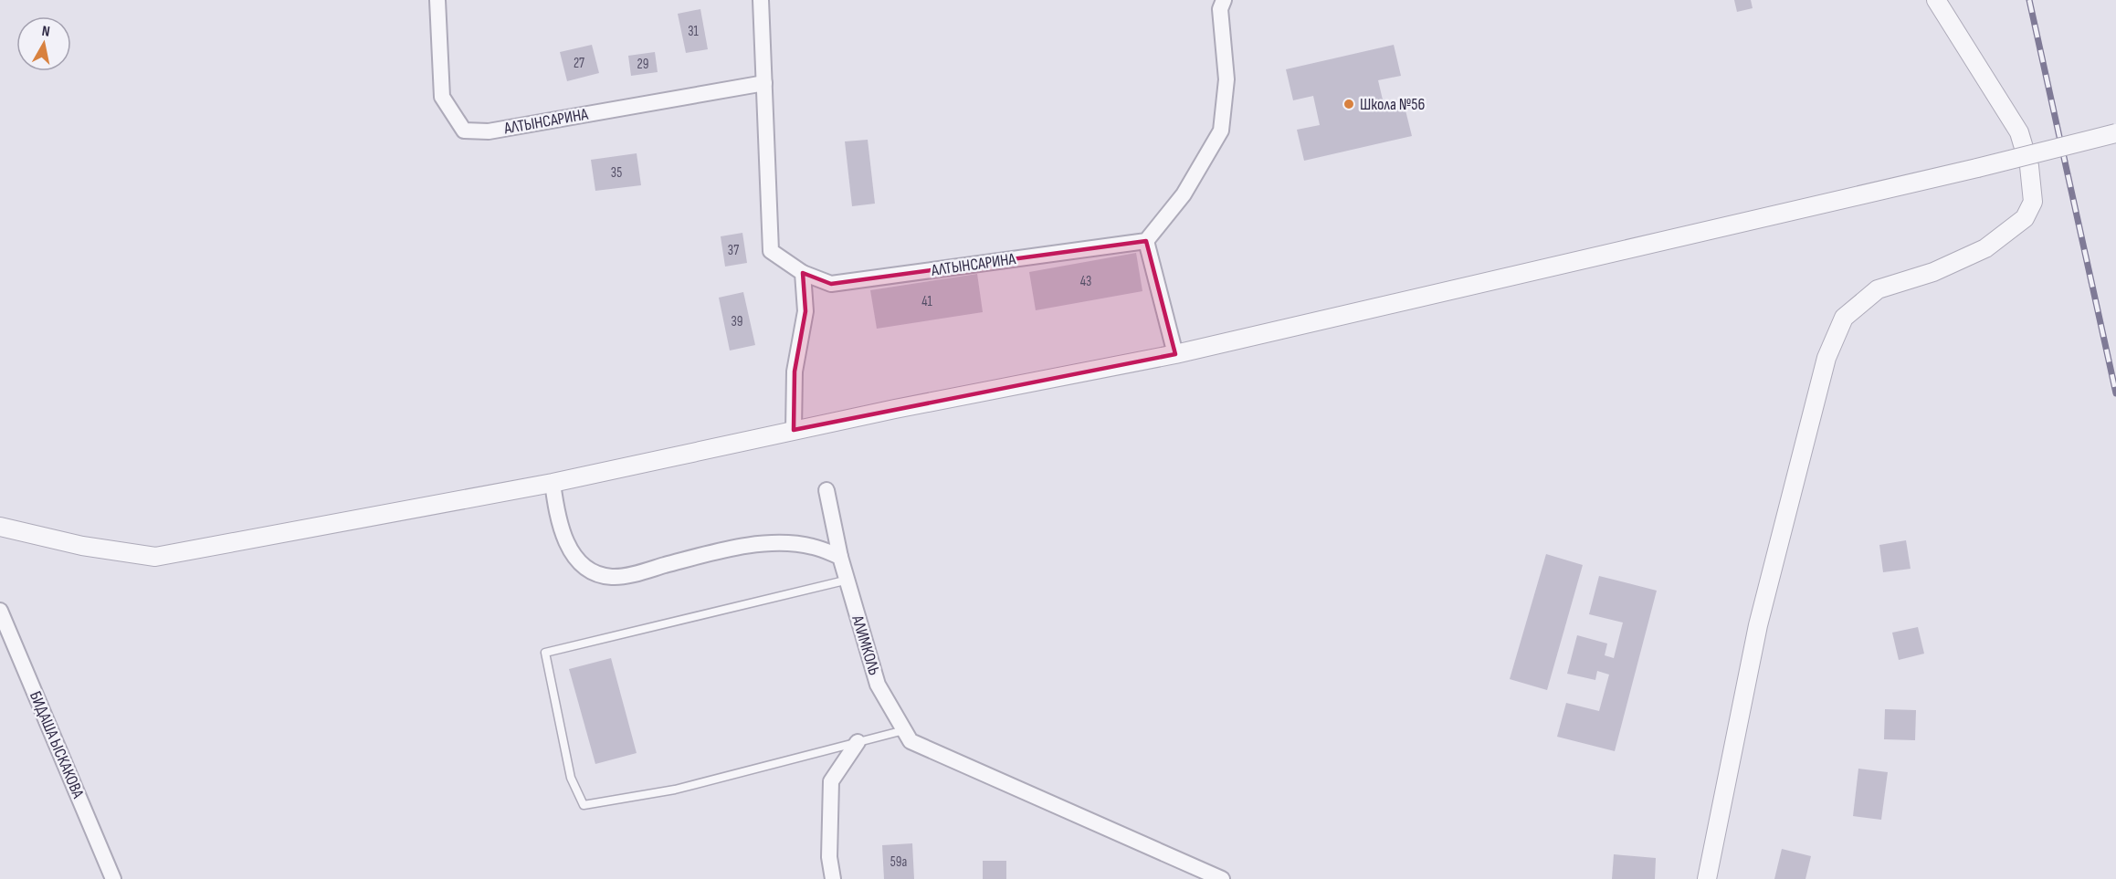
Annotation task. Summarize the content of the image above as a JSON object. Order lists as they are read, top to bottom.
{
  "streets": {
    "street": ["АЛТЫНСАРИНА", "АЛИМКОЛЬ", "БИДАША ЫСКАКОВА"]
  },
  "places": ["Школа №56"],
  "house_numbers": [
    "31",
    "27",
    "29",
    "35",
    "37",
    "43",
    "41",
    "39",
    "59а"
  ],
  "north": "top"
}
